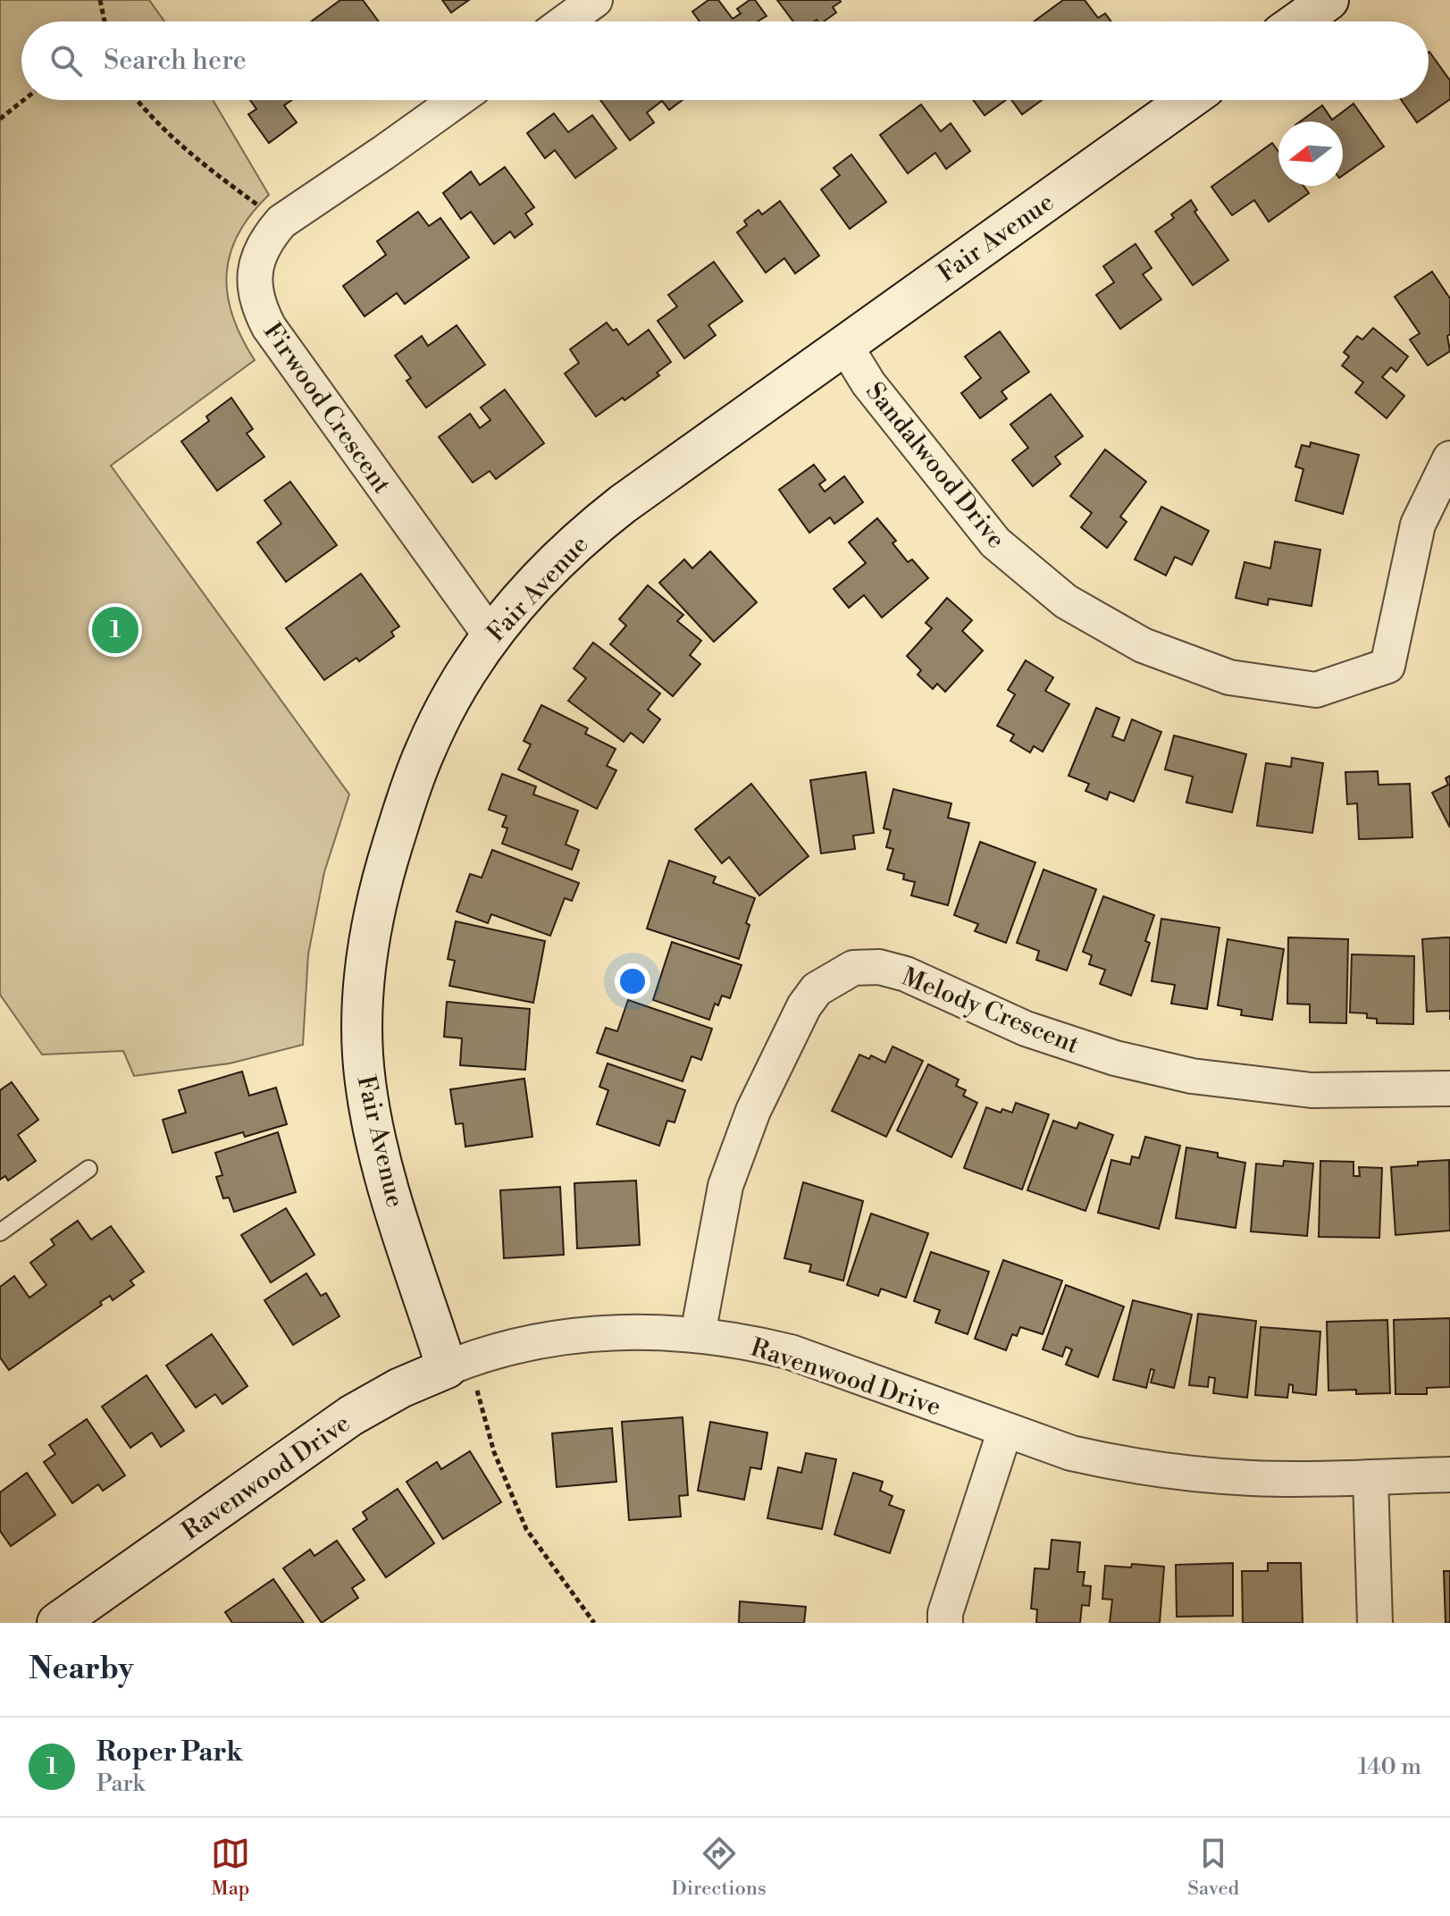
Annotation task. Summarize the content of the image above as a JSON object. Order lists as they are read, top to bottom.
{
  "streets": {
    "street": [
      "Fair Avenue",
      "Firwood Crescent",
      "Sandalwood Drive",
      "Melody Crescent",
      "Ravenwood Drive"
    ]
  },
  "crossings": [
    ["Fair Avenue", "Firwood Crescent"],
    ["Fair Avenue", "Sandalwood Drive"],
    ["Fair Avenue", "Ravenwood Drive"],
    ["Melody Crescent", "Ravenwood Drive"]
  ],
  "north": "left",
  "page": {
    "search": "Search here",
    "pins": "1",
    "heading": "Nearby",
    "list": [
      {
        "mark": "1",
        "name": "Roper Park",
        "note": "Park",
        "value": "140 m"
      }
    ],
    "nav": ["Map", "Directions", "Saved"]
  }
}
